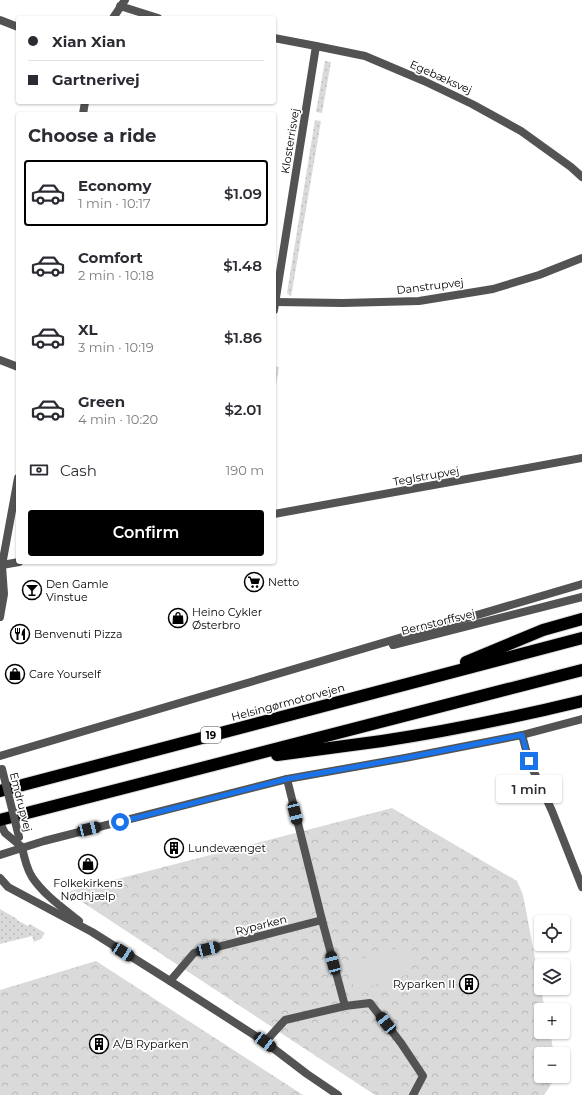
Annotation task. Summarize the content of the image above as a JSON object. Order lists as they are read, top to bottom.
{
  "streets": {
    "highway": ["Helsingørmotorvejen", "19"],
    "street": [
      "Egebæksvej",
      "Klosterrisvej",
      "Danstrupvej",
      "Teglstrupvej",
      "Bernstorffsvej",
      "Emdrupvej",
      "Ryparken"
    ]
  },
  "crossings": [
    ["Egebæksvej", "Klosterrisvej"]
  ],
  "places": {
    "supermarket": ["Netto"],
    "bar": ["Den Gamle Vinstue"],
    "shop": ["Heino Cykler Østerbro", "Care Yourself", "Folkekirkens Nødhjælp"],
    "restaurant": ["Benvenuti Pizza"],
    "building": ["Lundevænget", "Ryparken II", "A/B Ryparken"]
  },
  "page": {
    "banner": ["Xian Xian", "Gartnerivej"],
    "heading": "Choose a ride",
    "list": [
      {
        "name": "Economy",
        "note": "1 min · 10:17",
        "value": "$1.09"
      },
      {
        "name": "Comfort",
        "note": "2 min · 10:18",
        "value": "$1.48"
      },
      {
        "name": "XL",
        "note": "3 min · 10:19",
        "value": "$1.86"
      },
      {
        "name": "Green",
        "note": "4 min · 10:20",
        "value": "$2.01"
      }
    ],
    "pay": ["Cash", "190 m"],
    "buttons": "Confirm",
    "bubble": "1 min",
    "map_buttons": ["+", "−"]
  }
}
